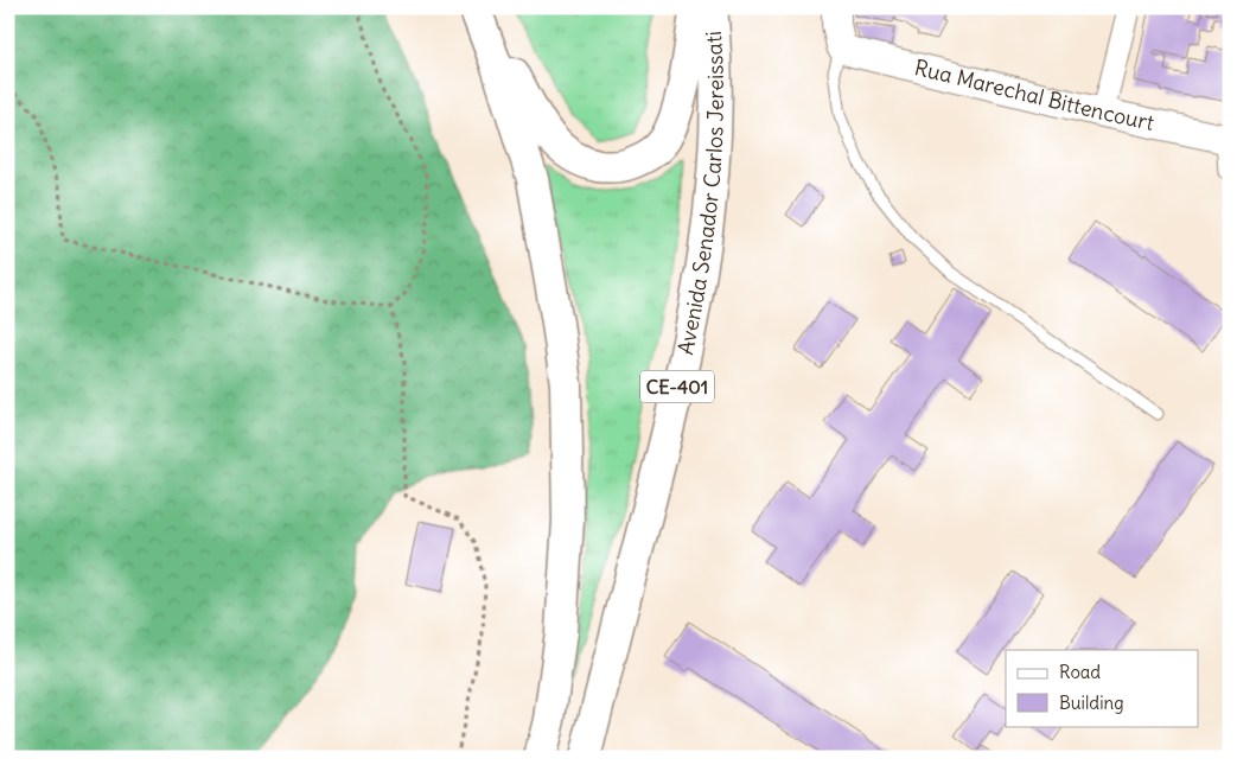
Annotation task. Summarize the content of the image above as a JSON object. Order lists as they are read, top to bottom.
{
  "streets": {
    "main road": ["Rua Marechal Bittencourt", "Avenida Senador Carlos Jereissati", "CE-401"]
  },
  "legend": ["Road", "Building"]
}
